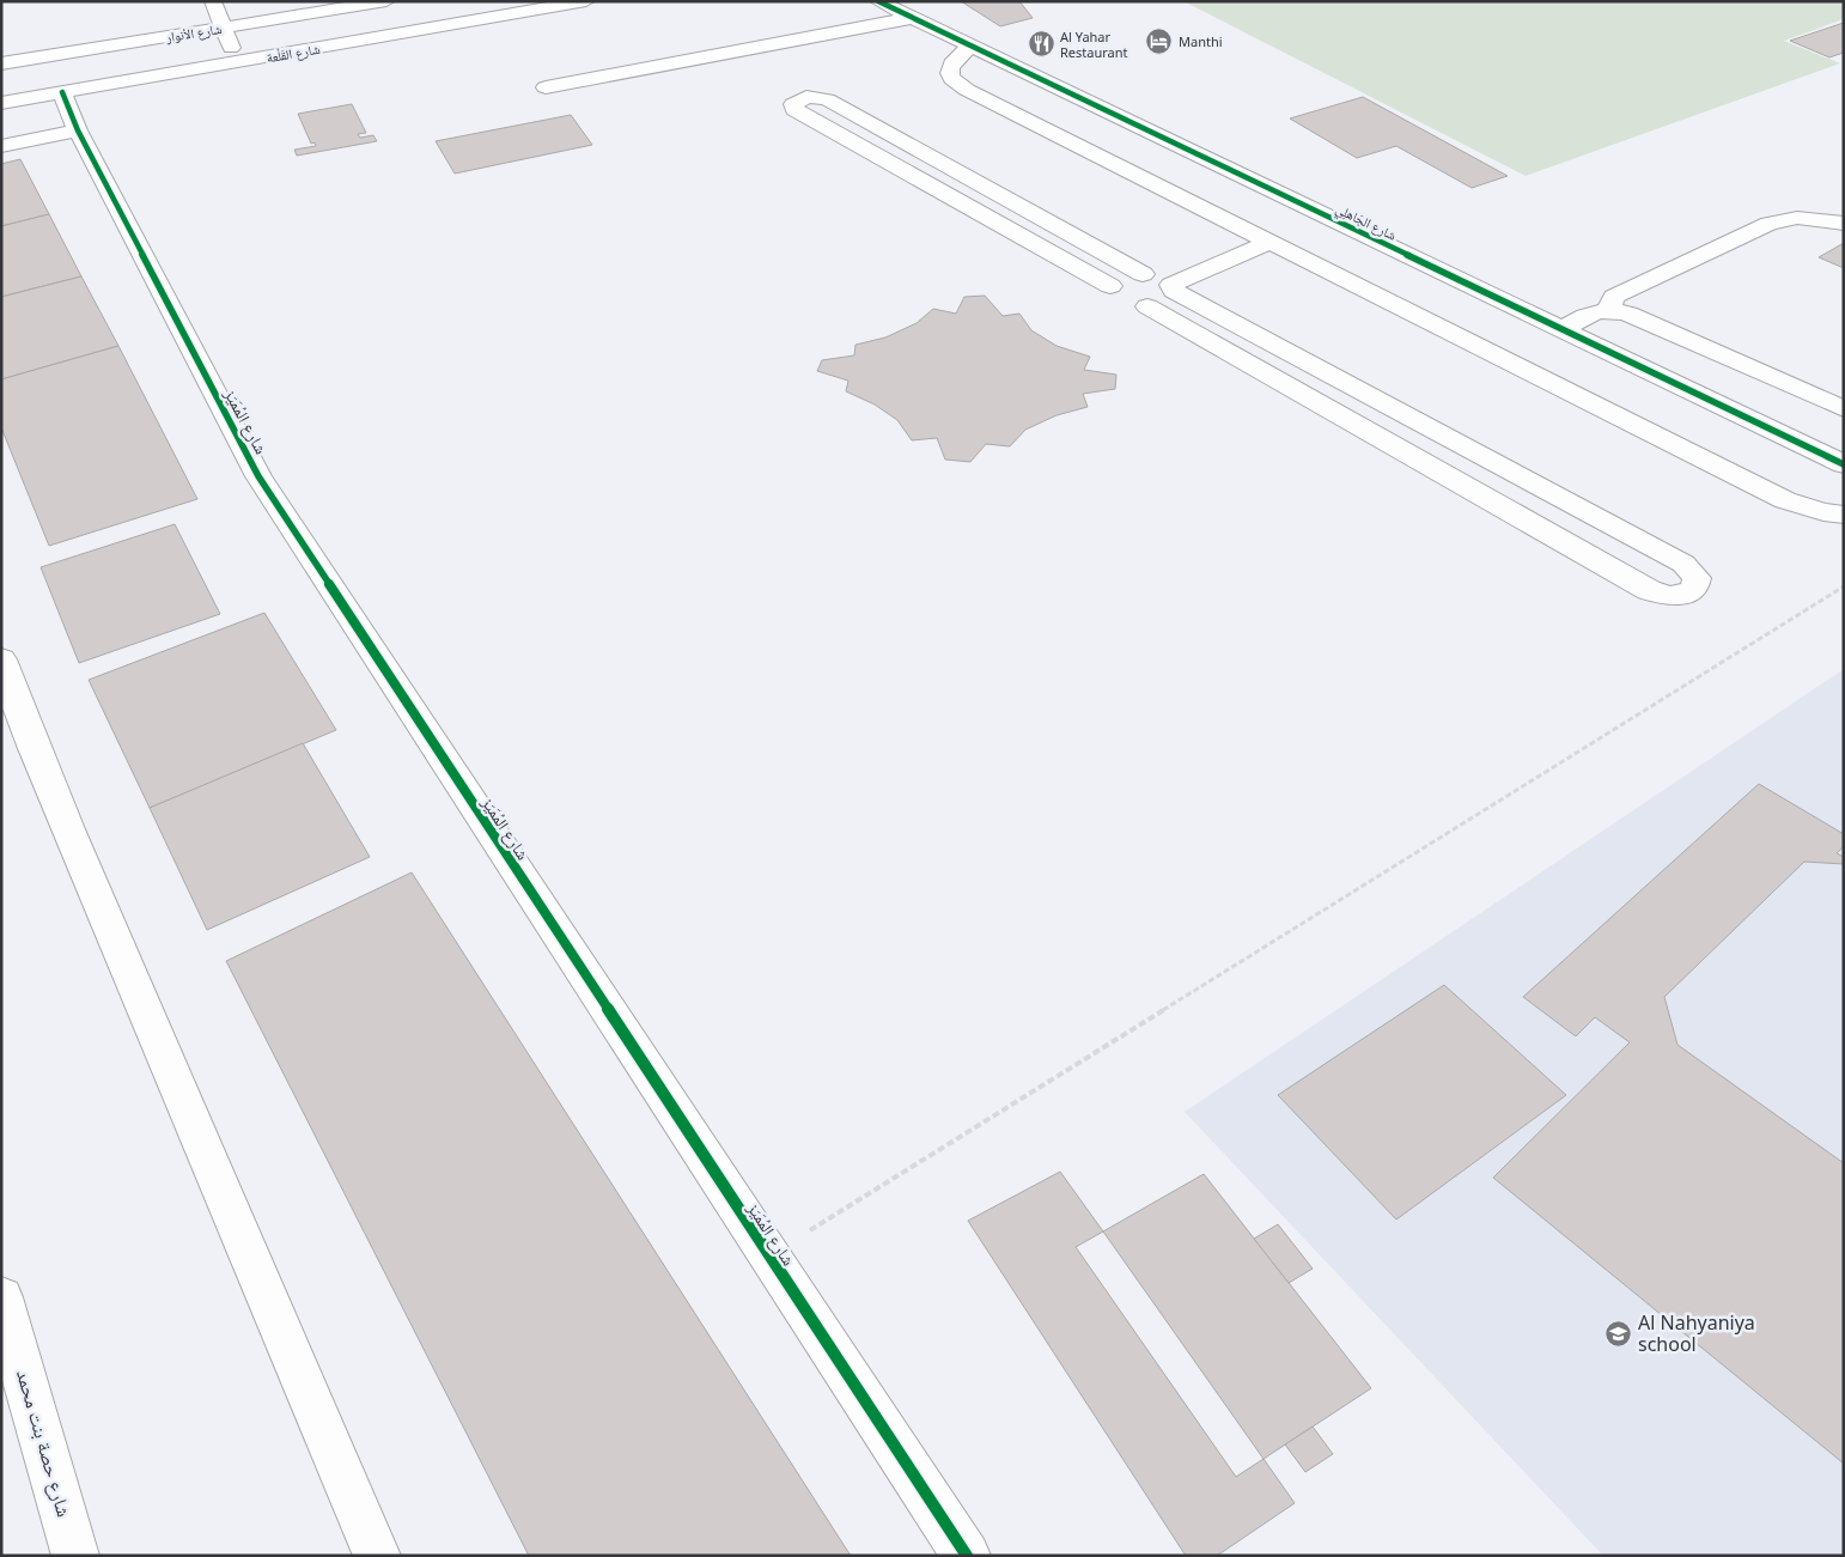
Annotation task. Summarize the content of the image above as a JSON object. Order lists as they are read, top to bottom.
{
  "streets": {
    "street": [
      "شارع الأنوار",
      "شارع القَلْعة",
      "شارع الجَاهلِي",
      "شارع المُمَيَز",
      "شارع حصة بنت محمد"
    ]
  },
  "crossings": [
    ["شارع القَلْعة", "شارع المُمَيَز"]
  ],
  "places": {
    "hotel": ["Manthi"],
    "restaurant": ["Al Yahar Restaurant"],
    "school or university": ["Al Nahyaniya school"]
  }
}
